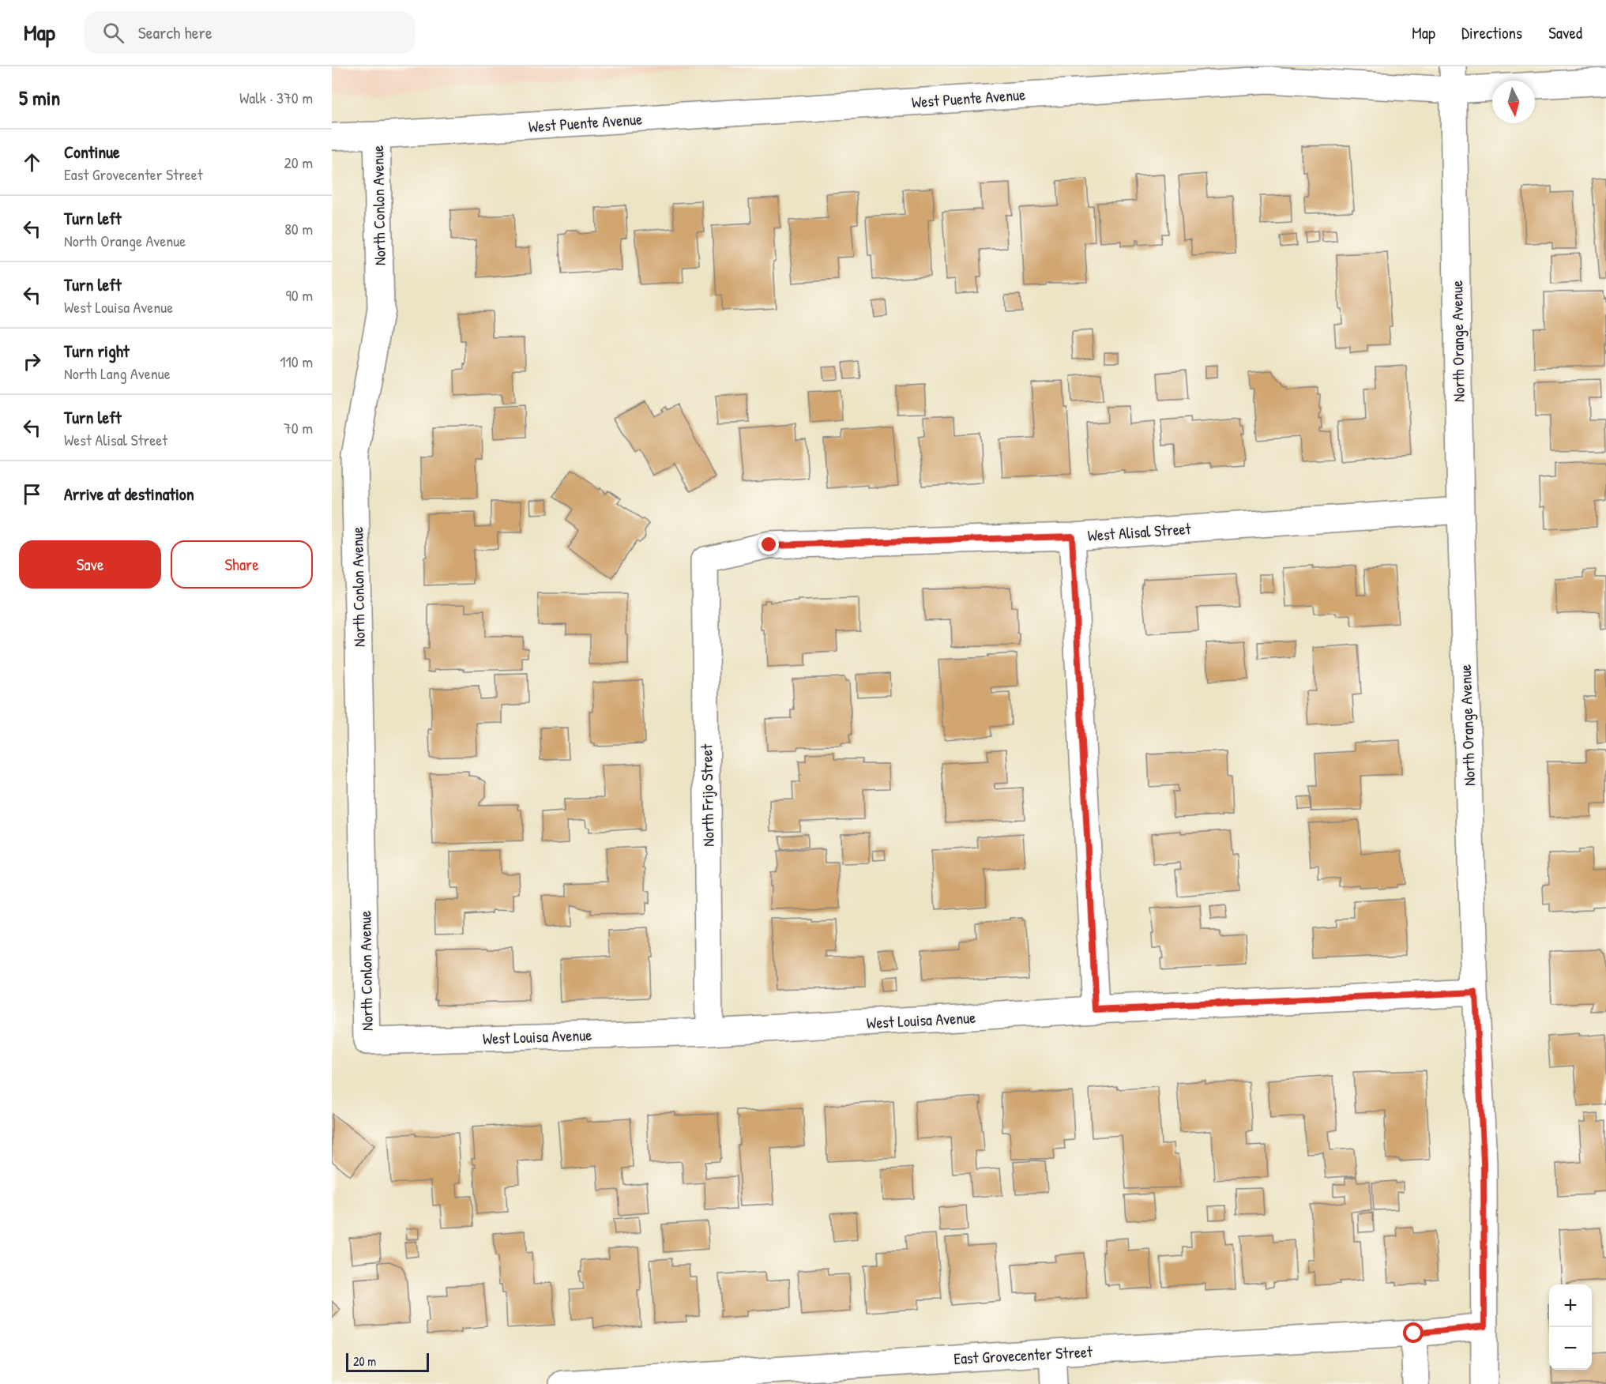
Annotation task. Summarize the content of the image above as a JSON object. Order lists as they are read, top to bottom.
{
  "streets": {
    "street": [
      "West Puente Avenue",
      "North Conlon Avenue",
      "North Orange Avenue",
      "West Alisal Street",
      "North Frijo Street",
      "West Louisa Avenue",
      "East Grovecenter Street"
    ]
  },
  "crossings": [
    ["West Puente Avenue", "North Conlon Avenue"],
    ["West Puente Avenue", "North Orange Avenue"],
    ["North Conlon Avenue", "West Louisa Avenue"],
    ["North Orange Avenue", "West Alisal Street"],
    ["North Orange Avenue", "West Louisa Avenue"],
    ["North Orange Avenue", "East Grovecenter Street"],
    ["West Alisal Street", "North Frijo Street"],
    ["North Frijo Street", "West Louisa Avenue"]
  ],
  "scale_bar": "20 m",
  "north": "bottom",
  "page": {
    "header": "Map",
    "search": "Search here",
    "nav": ["Map", "Directions", "Saved"],
    "heading": ["5 min", "Walk · 370 m"],
    "list": [
      ["Continue", "East Grovecenter Street", "20 m"],
      ["Turn left", "North Orange Avenue", "80 m"],
      ["Turn left", "West Louisa Avenue", "90 m"],
      ["Turn right", "North Lang Avenue", "110 m"],
      ["Turn left", "West Alisal Street", "70 m"],
      "Arrive at destination"
    ],
    "buttons": ["Save", "Share"],
    "map_buttons": ["+", "−"],
    "scale": "20 m"
  }
}
